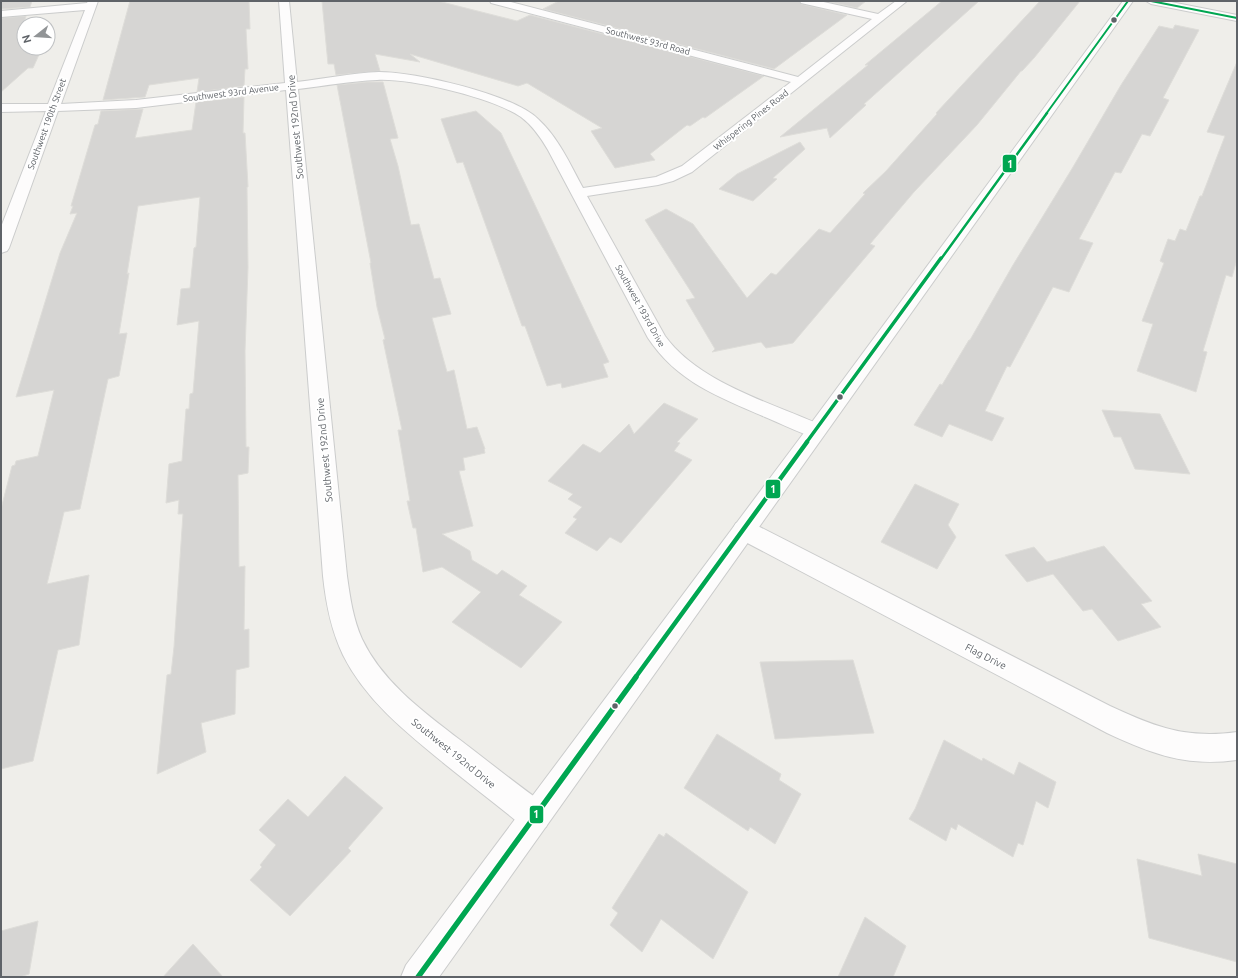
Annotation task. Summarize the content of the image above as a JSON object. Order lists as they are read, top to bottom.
{
  "streets": {
    "street": [
      "Southwest 93rd Road",
      "Southwest 93rd Avenue",
      "Whispering Pines Road",
      "Southwest 190th Street",
      "Southwest 192nd Drive",
      "Southwest 193rd Drive",
      "Flag Drive"
    ]
  },
  "crossings": [
    ["Southwest 93rd Road", "Whispering Pines Road"],
    ["Southwest 93rd Avenue", "Southwest 190th Street"],
    ["Southwest 93rd Avenue", "Southwest 192nd Drive"],
    ["Southwest 93rd Avenue", "Southwest 193rd Drive"],
    ["Whispering Pines Road", "Southwest 193rd Drive"]
  ],
  "lines": ["transit line 1"],
  "north": "left"
}
